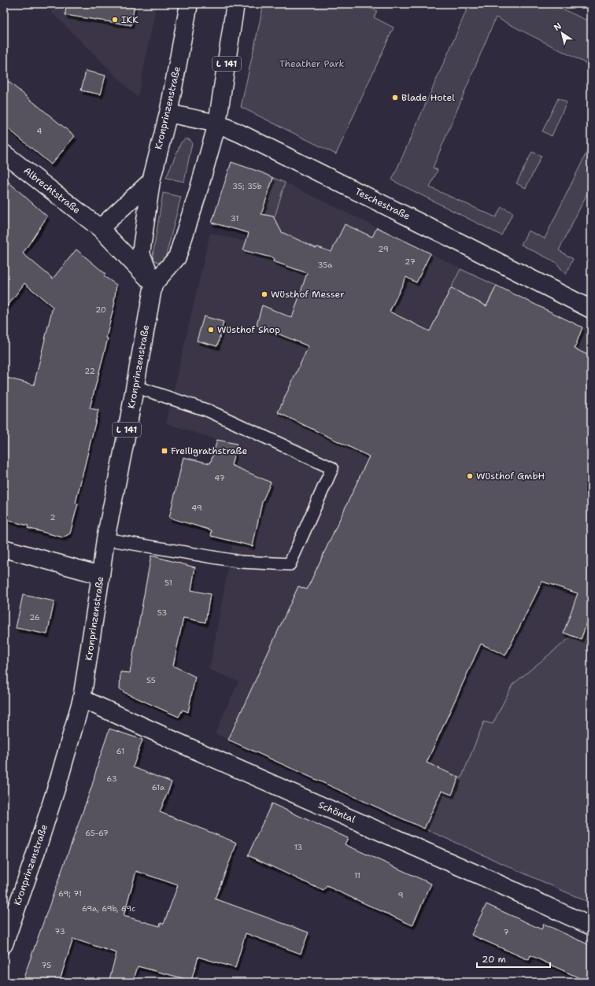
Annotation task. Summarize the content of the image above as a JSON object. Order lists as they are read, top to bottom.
{
  "streets": {
    "main road": [
      "L 141",
      "Kronprinzenstraße",
      "Albrechtstraße",
      "Teschestraße",
      "Schöntal"
    ]
  },
  "crossings": [
    ["L 141", "Kronprinzenstraße"],
    ["L 141", "Albrechtstraße"],
    ["L 141", "Teschestraße"],
    ["Kronprinzenstraße", "Albrechtstraße"],
    ["Kronprinzenstraße", "Teschestraße"],
    ["Kronprinzenstraße", "Schöntal"]
  ],
  "parks": ["Theather Park"],
  "places": {
    "other": [
      "IKK",
      "Blade Hotel",
      "Wüsthof Messer",
      "Wüsthof Shop",
      "Wüsthof GmbH"
    ],
    "transit": ["Freiligrathstraße"]
  },
  "house_numbers": [
    "4",
    "35; 35b",
    "31",
    "29",
    "27",
    "35a",
    "20",
    "22",
    "47",
    "49",
    "2",
    "51",
    "53",
    "26",
    "55",
    "61",
    "63",
    "61a",
    "65-67",
    "13",
    "11",
    "69; 71",
    "9",
    "69a, 69b, 69c",
    "73",
    "7",
    "75"
  ],
  "scale_bar": "20 m",
  "north": "top left"
}
